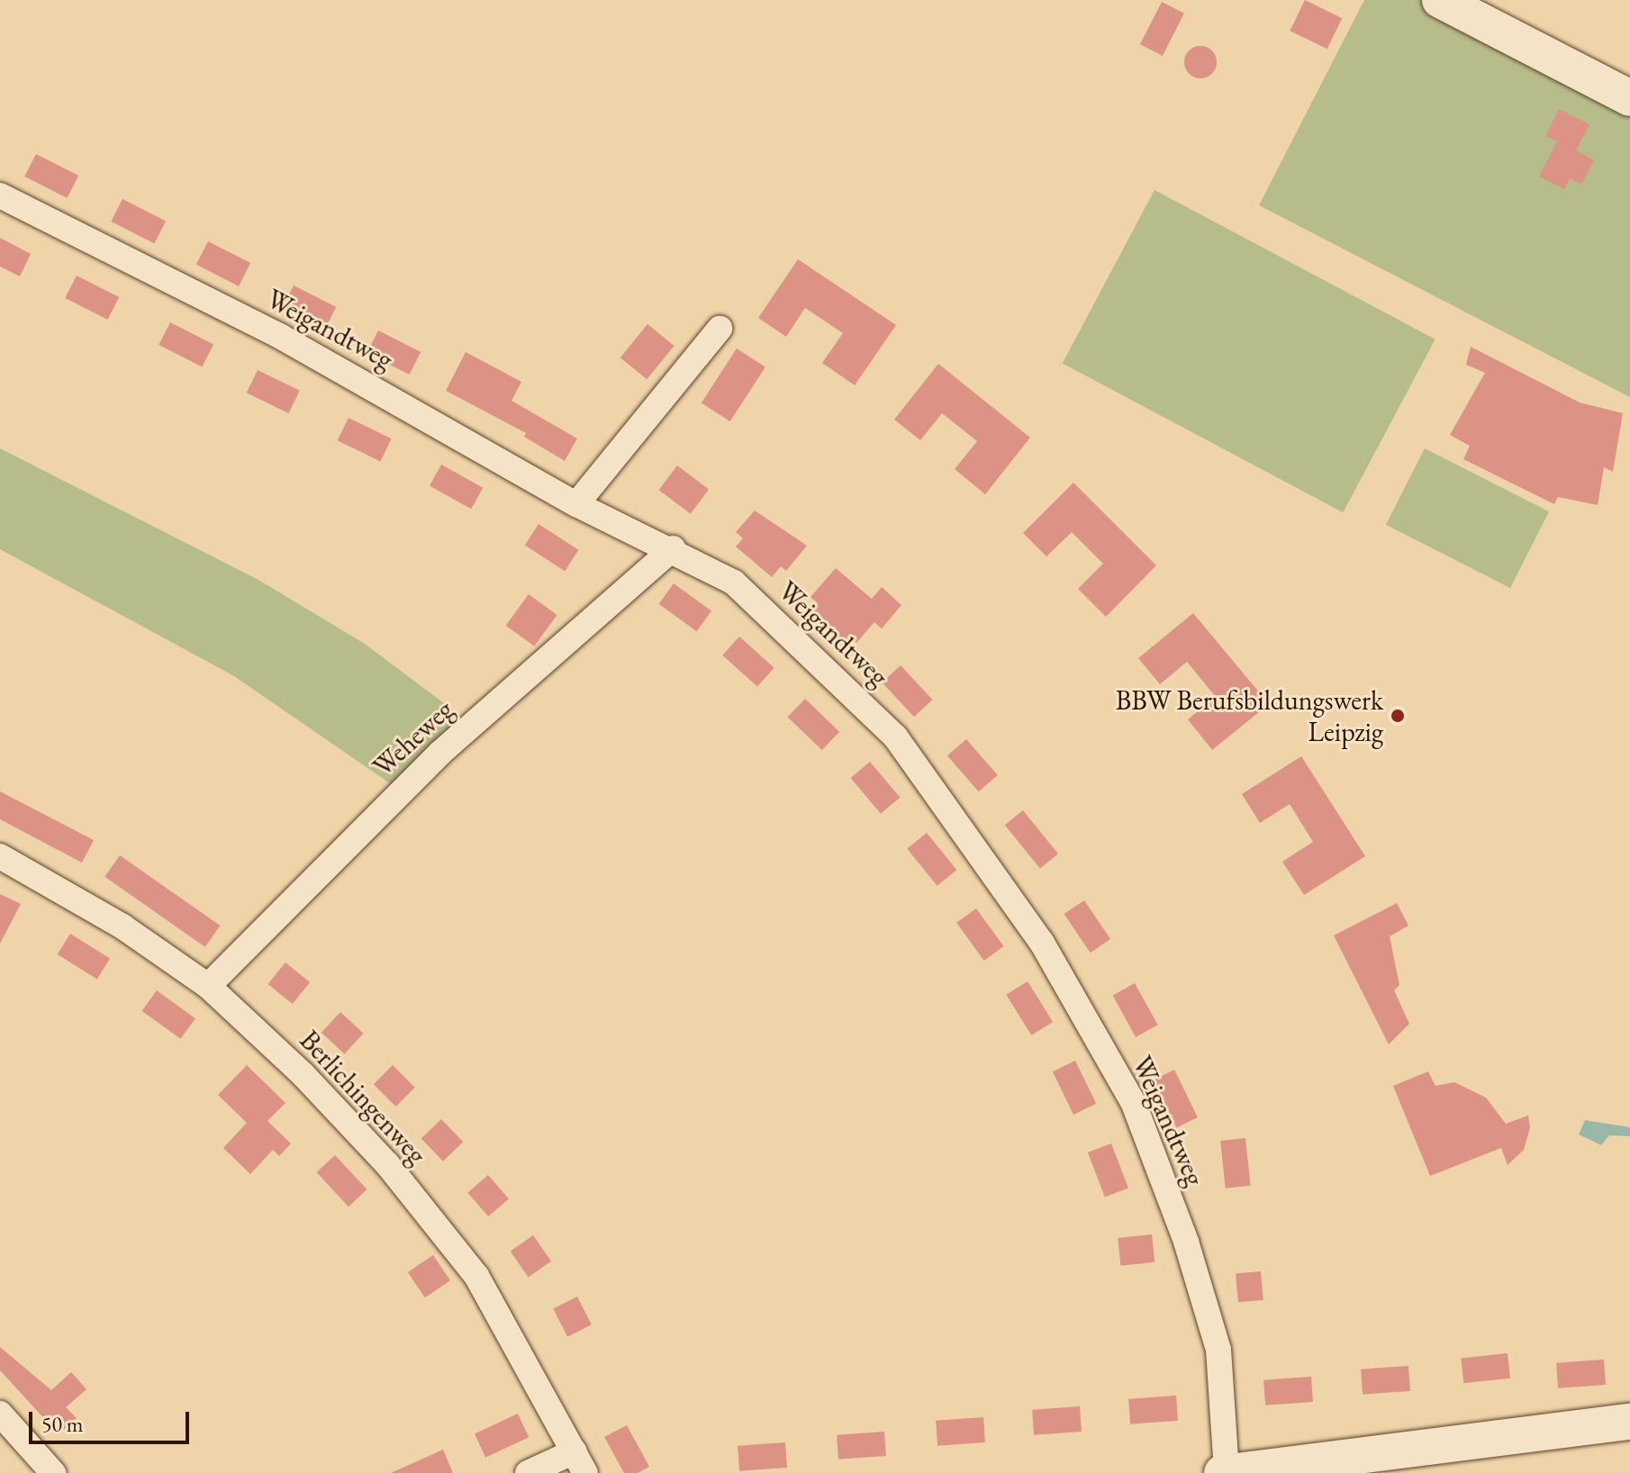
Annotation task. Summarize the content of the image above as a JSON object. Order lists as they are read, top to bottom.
{
  "streets": {
    "street": ["Weigandtweg", "Weheweg", "Berlichingenweg"]
  },
  "crossings": [
    ["Weigandtweg", "Weheweg"],
    ["Weheweg", "Berlichingenweg"]
  ],
  "places": ["BBW Berufsbildungswerk Leipzig"],
  "scale_bar": "50 m"
}
